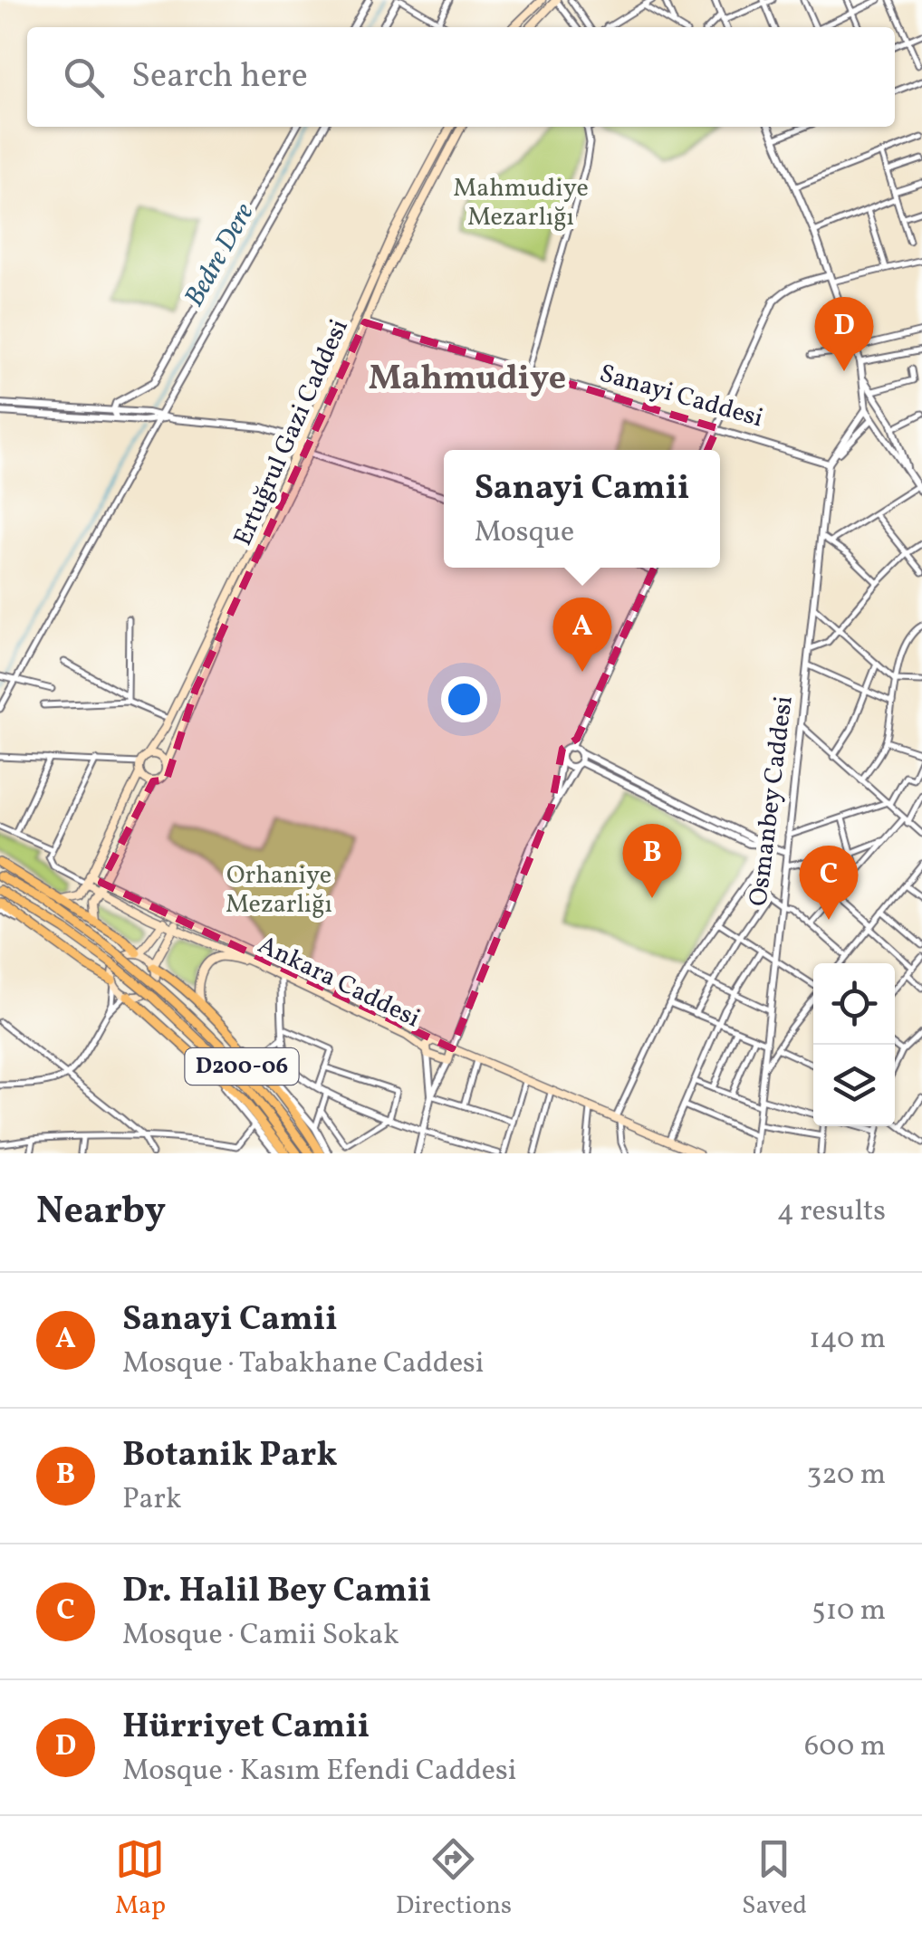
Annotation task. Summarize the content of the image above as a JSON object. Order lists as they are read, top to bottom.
{
  "streets": {
    "highway": ["D200-06"],
    "main road": ["Ertuğrul Gazi Caddesi", "Ankara Caddesi"],
    "street": ["Sanayi Caddesi", "Osmanbey Caddesi"]
  },
  "crossings": [
    ["Sanayi Caddesi", "Ertuğrul Gazi Caddesi"],
    ["Sanayi Caddesi", "Osmanbey Caddesi"]
  ],
  "districts": ["Mahmudiye"],
  "water": ["Bedre Dere"],
  "parks": ["Mahmudiye Mezarlığı", "Orhaniye Mezarlığı"],
  "page": {
    "search": "Search here",
    "pins": [
      "D",
      "A",
      "B",
      "C"
    ],
    "popup": ["Sanayi Camii", "Mosque"],
    "heading": ["Nearby", "4 results"],
    "list": [
      {
        "mark": "A",
        "name": "Sanayi Camii",
        "note": "Mosque · Tabakhane Caddesi",
        "value": "140 m"
      },
      {
        "mark": "B",
        "name": "Botanik Park",
        "note": "Park",
        "value": "320 m"
      },
      {
        "mark": "C",
        "name": "Dr. Halil Bey Camii",
        "note": "Mosque · Camii Sokak",
        "value": "510 m"
      },
      {
        "mark": "D",
        "name": "Hürriyet Camii",
        "note": "Mosque · Kasım Efendi Caddesi",
        "value": "600 m"
      }
    ],
    "nav": ["Map", "Directions", "Saved"]
  }
}
